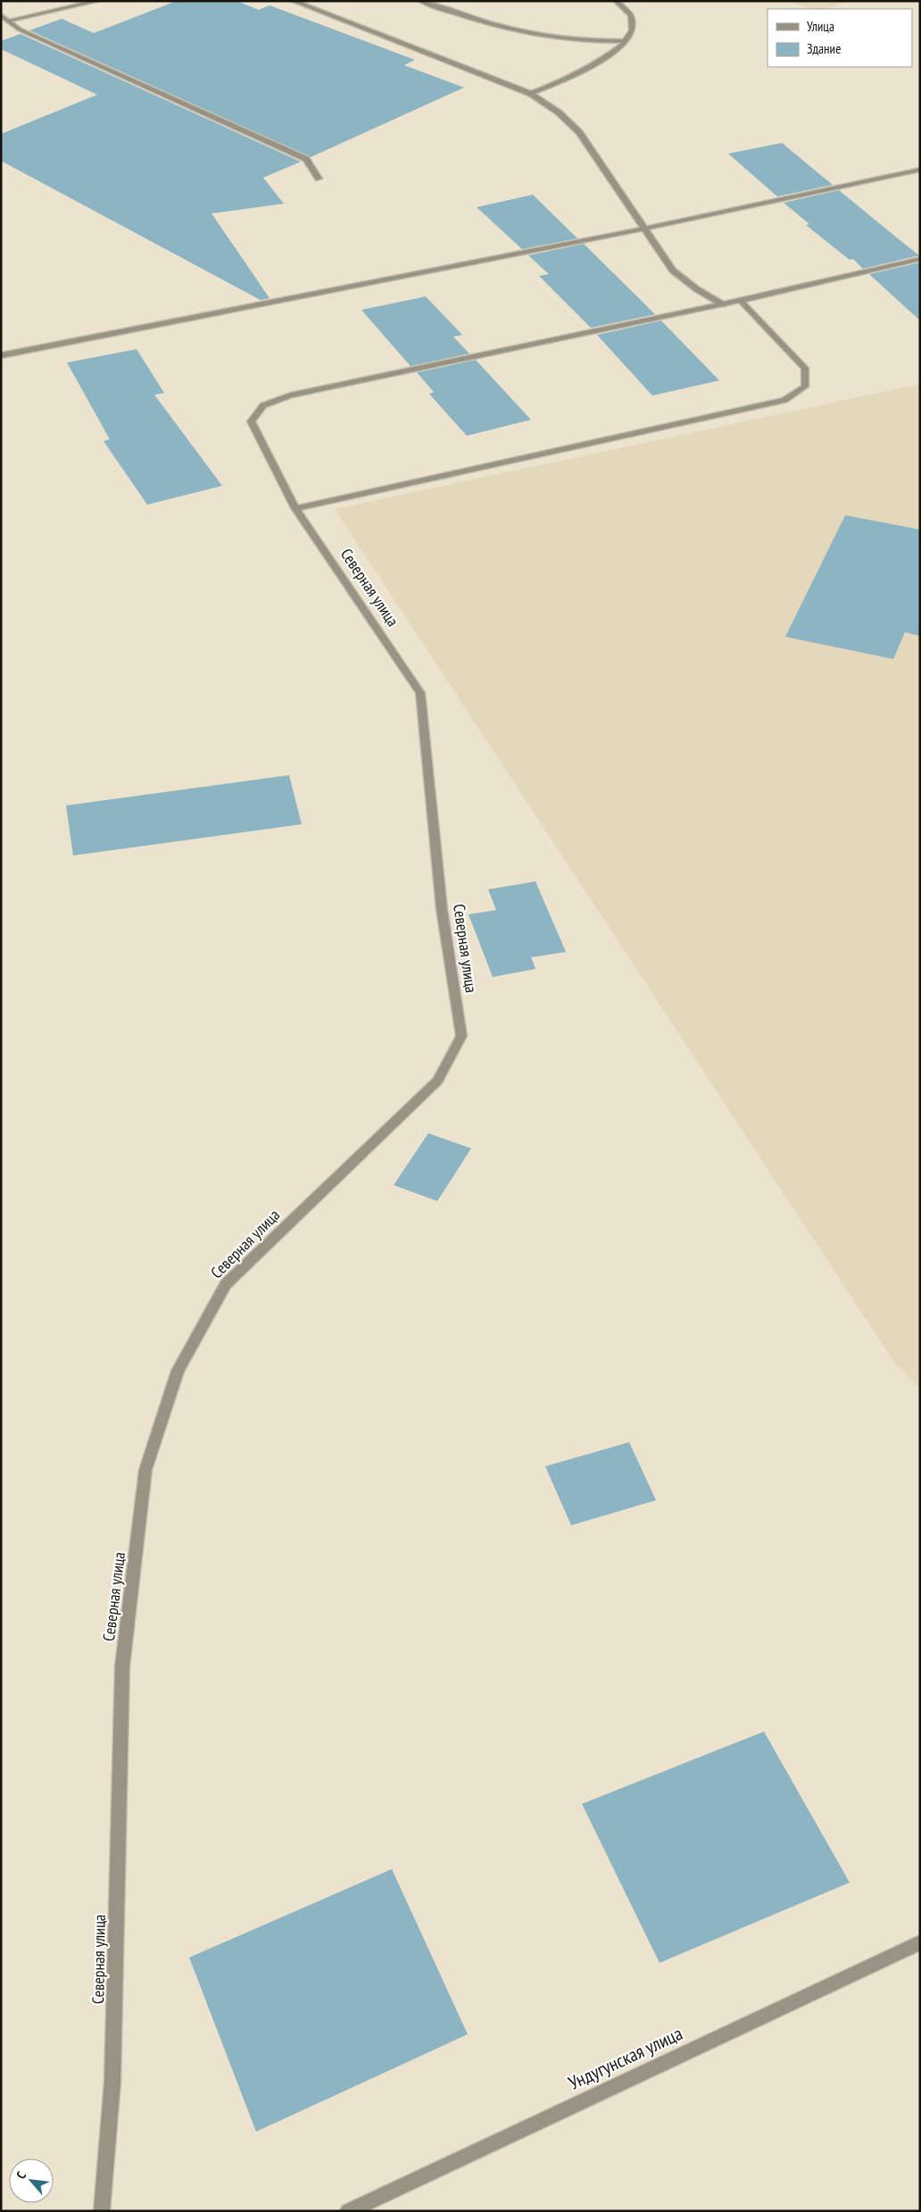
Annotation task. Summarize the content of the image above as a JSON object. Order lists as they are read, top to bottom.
{
  "streets": {
    "street": ["Северная улица", "Ундугунская улица"]
  },
  "legend": ["Улица", "Здание"],
  "north": "top left"
}
